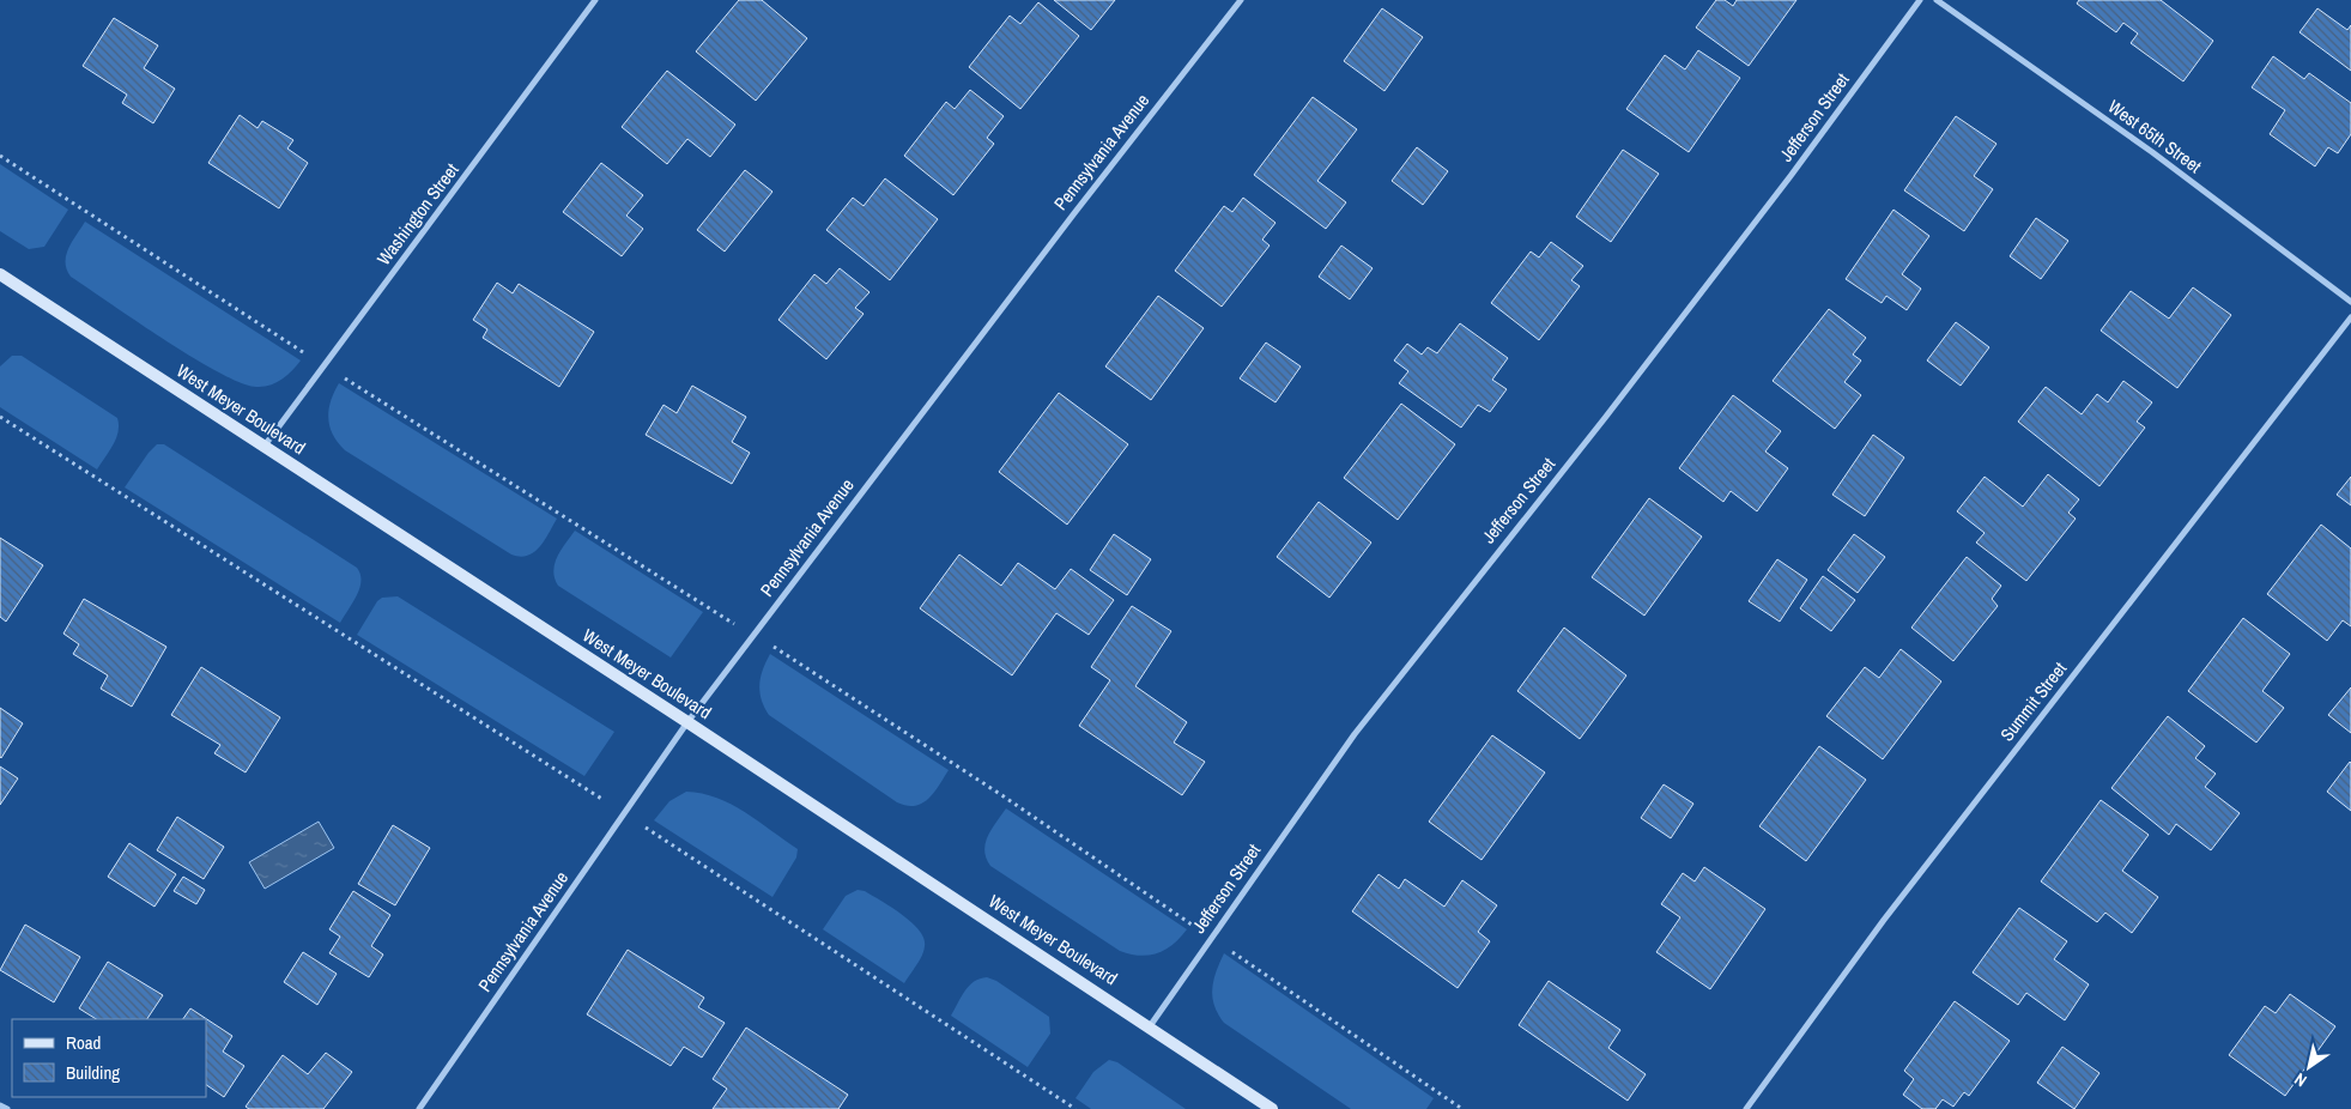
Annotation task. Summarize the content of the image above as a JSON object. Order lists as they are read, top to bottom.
{
  "streets": {
    "main road": ["West Meyer Boulevard"],
    "street": [
      "Jefferson Street",
      "West 65th Street",
      "Pennsylvania Avenue",
      "Washington Street",
      "Summit Street"
    ]
  },
  "crossings": [
    ["Jefferson Street", "West Meyer Boulevard"],
    ["Pennsylvania Avenue", "West Meyer Boulevard"],
    ["Washington Street", "West Meyer Boulevard"]
  ],
  "legend": ["Road", "Building"],
  "north": "bottom left"
}
